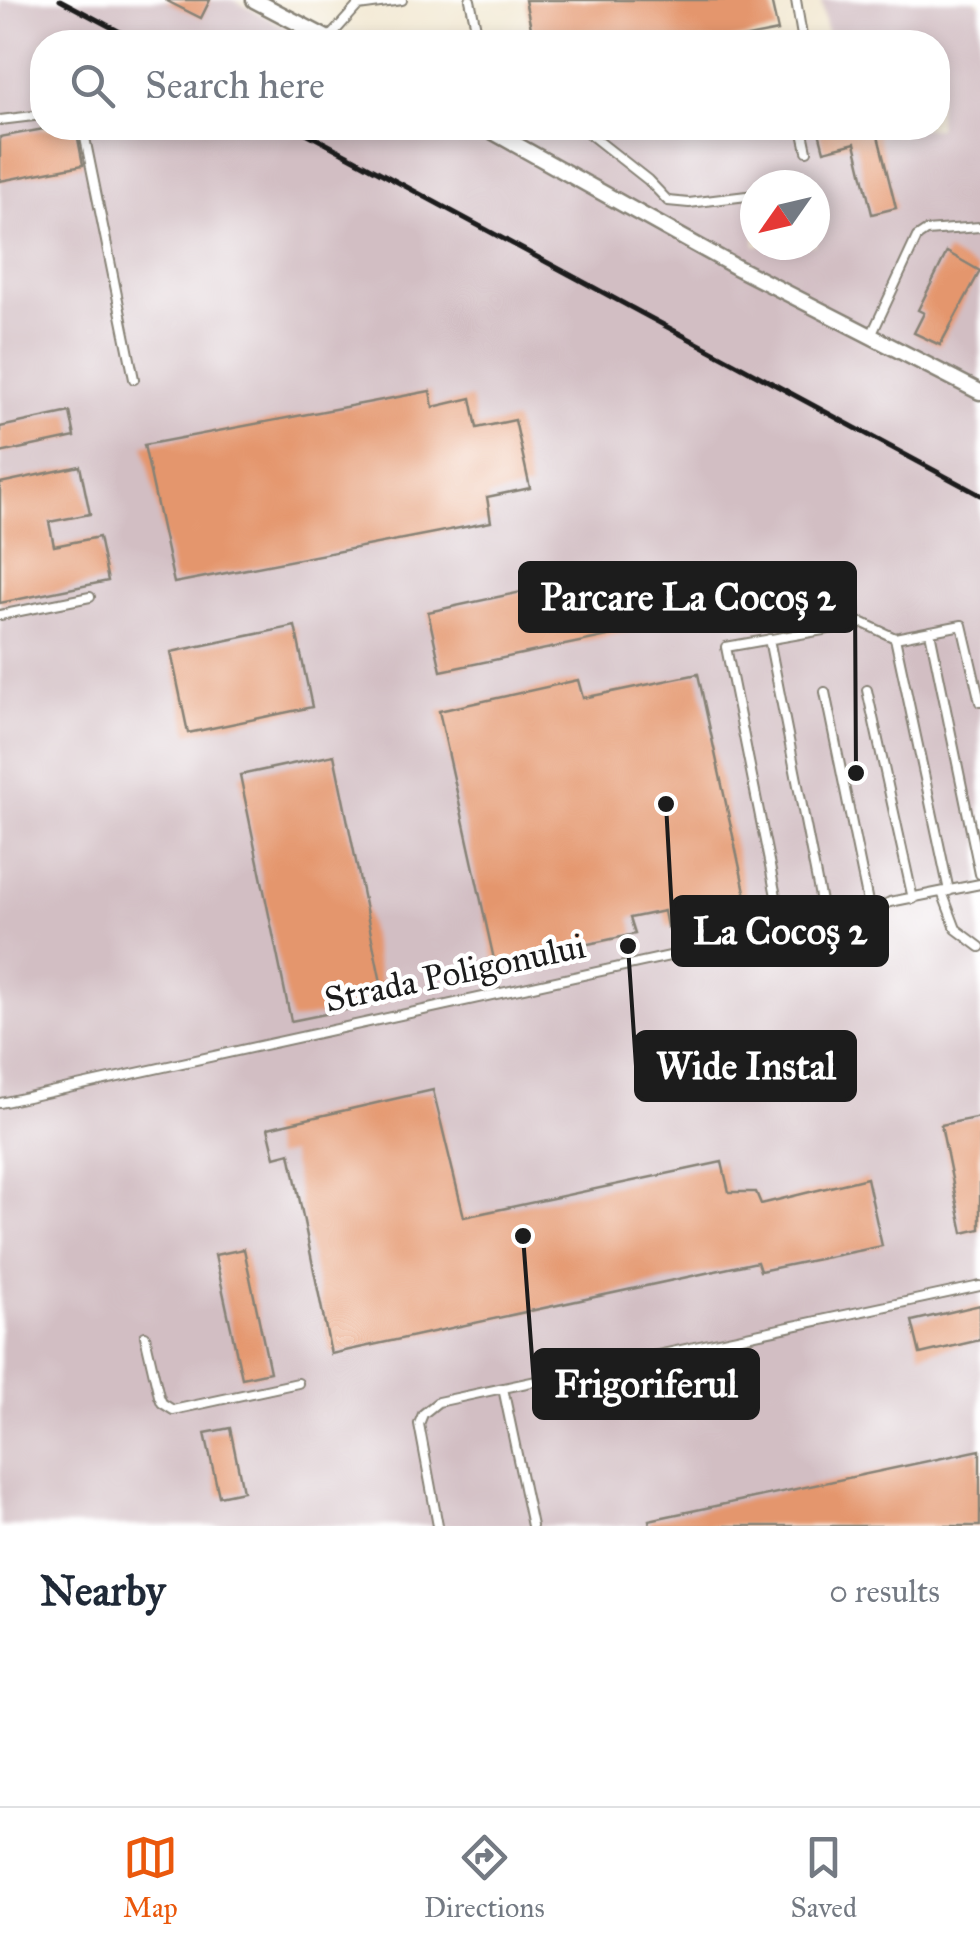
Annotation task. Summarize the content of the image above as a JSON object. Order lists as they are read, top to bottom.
{
  "streets": {
    "lane": ["Strada Poligonului"]
  },
  "places": [
    "Parcare La Cocoș 2",
    "La Cocoș 2",
    "Wide Instal",
    "Frigoriferul"
  ],
  "north": "bottom left",
  "page": {
    "search": "Search here",
    "heading": ["Nearby", "0 results"],
    "nav": ["Map", "Directions", "Saved"]
  }
}
